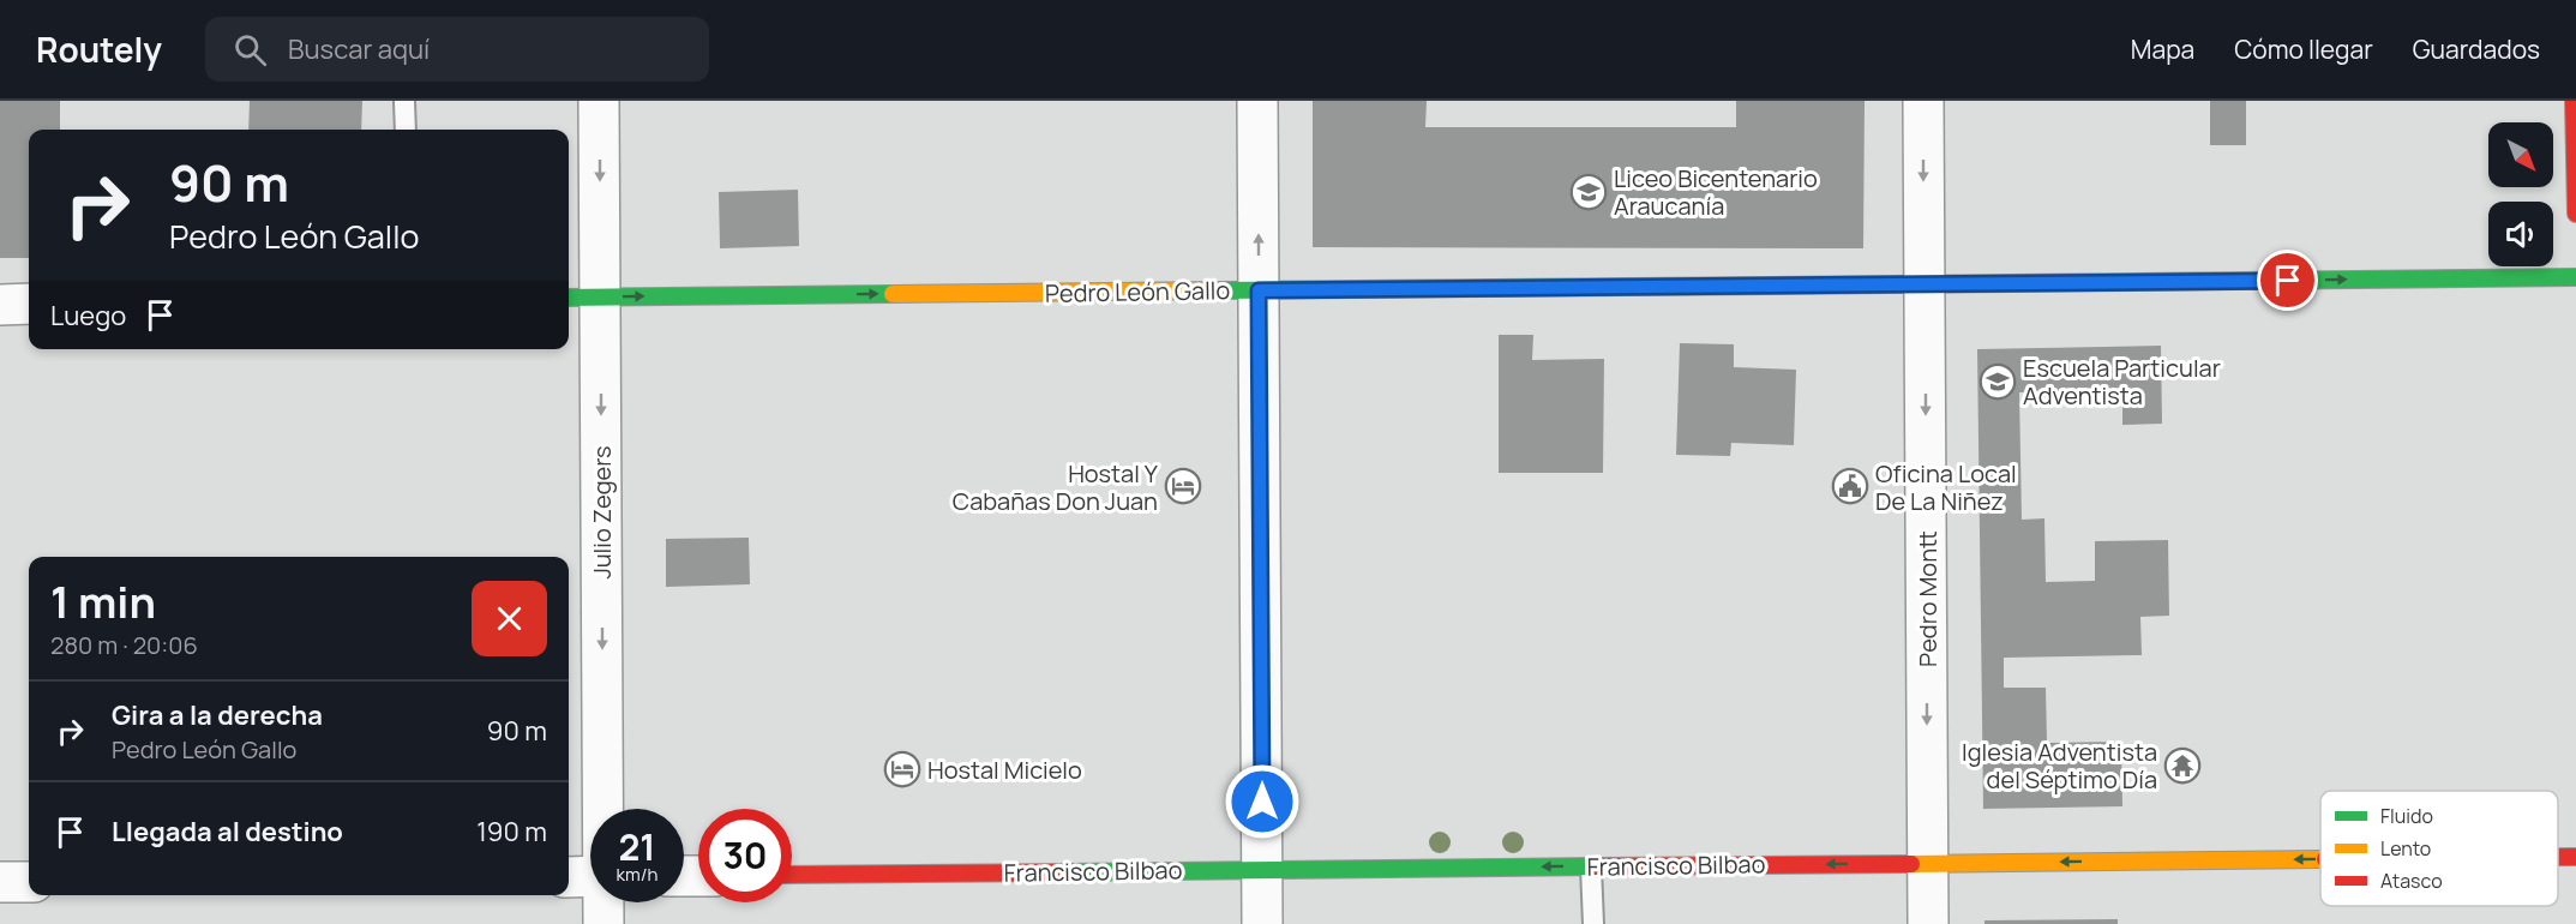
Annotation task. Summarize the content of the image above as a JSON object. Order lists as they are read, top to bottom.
{
  "streets": {
    "street": [
      "Pedro León Gallo",
      "Julio Zegers",
      "Pedro Montt",
      "Francisco Bilbao"
    ]
  },
  "crossings": [
    ["Pedro León Gallo", "Julio Zegers"],
    ["Pedro León Gallo", "Pedro Montt"],
    ["Pedro Montt", "Francisco Bilbao"]
  ],
  "one_way": [
    "Pedro León Gallo",
    "Julio Zegers",
    "Pedro Montt",
    "Francisco Bilbao"
  ],
  "places": {
    "school or university": ["Liceo Bicentenario Araucanía", "Escuela Particular Adventista"],
    "hotel": ["Hostal Y Cabañas Don Juan", "Hostal Micielo"],
    "public building": ["Oficina Local De La Niñez"],
    "temple": ["Iglesia Adventista del Séptimo Día"]
  },
  "legend": ["Fluido", "Lento", "Atasco"],
  "north": "bottom right",
  "page": {
    "header": "Routely",
    "search": "Buscar aquí",
    "nav": ["Mapa", "Cómo llegar", "Guardados"],
    "turn": ["90 m", "Pedro León Gallo"],
    "then": "Luego",
    "heading": ["1 min", "280 m · 20:06"],
    "list": [
      {
        "name": "Gira a la derecha",
        "note": "Pedro León Gallo",
        "value": "90 m"
      },
      {
        "name": "Llegada al destino",
        "value": "190 m"
      }
    ],
    "speed": "21 km/h",
    "limit": "30"
  }
}
